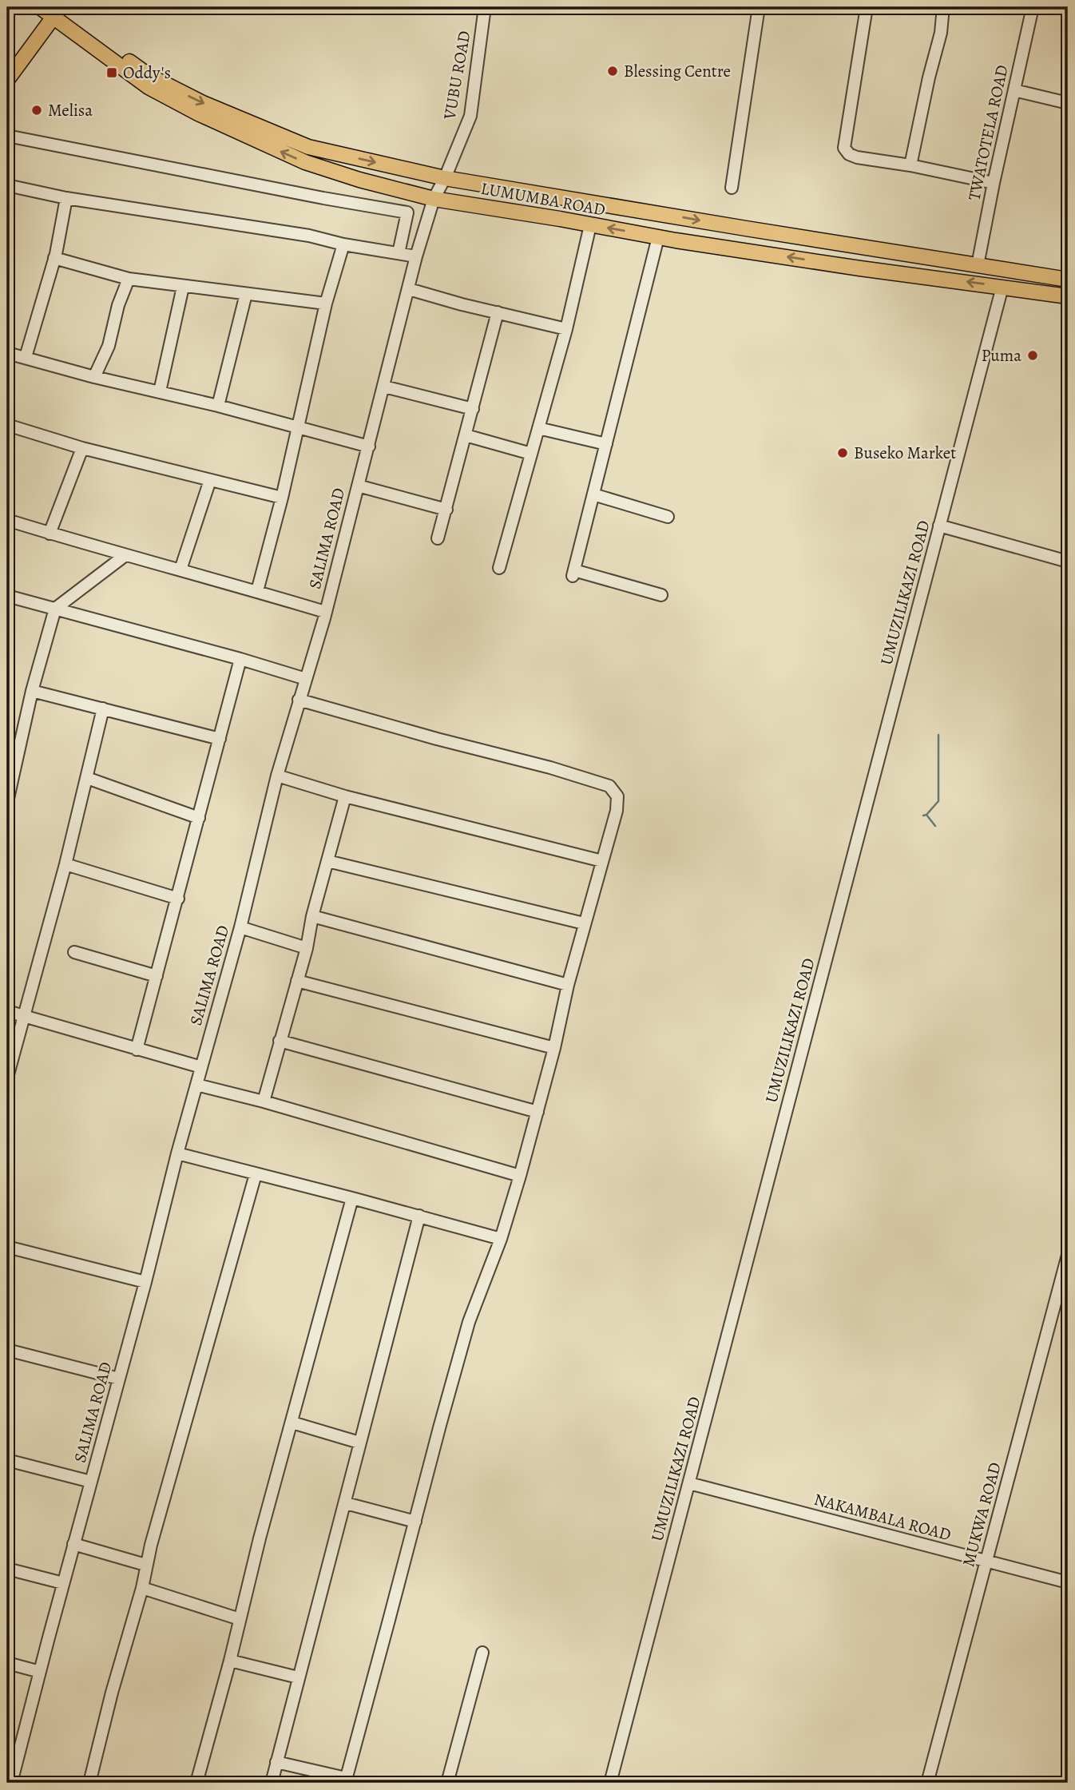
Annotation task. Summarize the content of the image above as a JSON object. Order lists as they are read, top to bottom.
{
  "streets": {
    "main road": ["LUMUMBA ROAD"],
    "street": [
      "VUBU ROAD",
      "TWATOTELA ROAD",
      "SALIMA ROAD",
      "UMUZILIKAZI ROAD",
      "MUKWA ROAD",
      "NAKAMBALA ROAD"
    ]
  },
  "crossings": [
    ["VUBU ROAD", "LUMUMBA ROAD"],
    ["VUBU ROAD", "SALIMA ROAD"],
    ["TWATOTELA ROAD", "LUMUMBA ROAD"],
    ["LUMUMBA ROAD", "SALIMA ROAD"],
    ["LUMUMBA ROAD", "UMUZILIKAZI ROAD"],
    ["UMUZILIKAZI ROAD", "NAKAMBALA ROAD"],
    ["MUKWA ROAD", "NAKAMBALA ROAD"]
  ],
  "places": {
    "other": [
      "Blessing Centre",
      "Melisa",
      "Puma",
      "Buseko Market"
    ],
    "transit": ["Oddy's"]
  }
}
